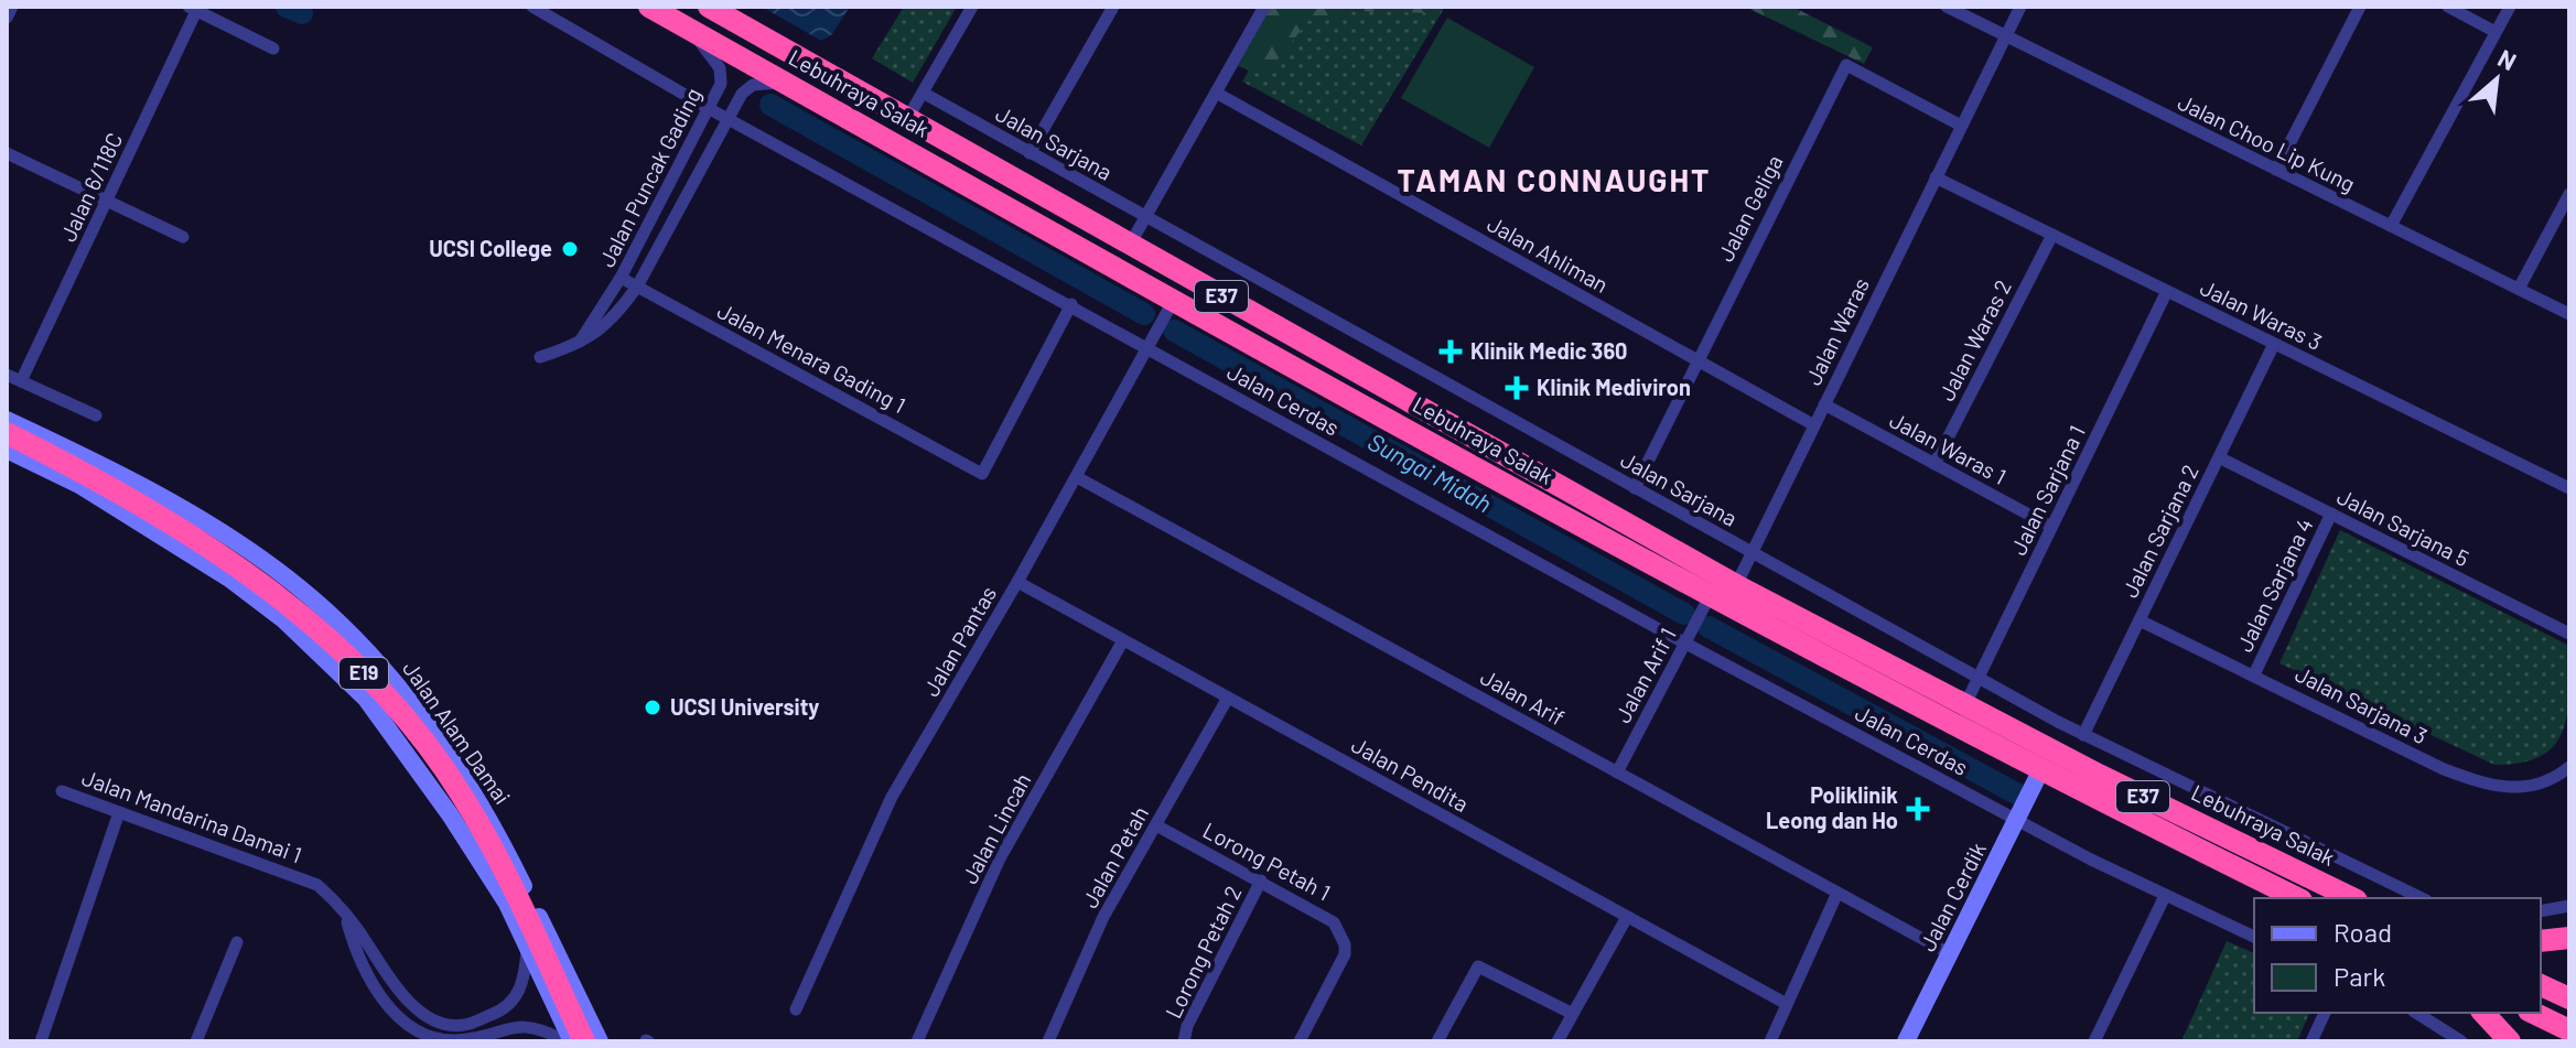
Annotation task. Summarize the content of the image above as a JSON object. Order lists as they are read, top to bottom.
{
  "streets": {
    "highway": ["Lebuhraya Salak", "E37", "E19"],
    "main road": ["Jalan Alam Damai", "Jalan Cerdik"],
    "street": [
      "Jalan Sarjana",
      "Jalan Choo Lip Kung",
      "Jalan Puncak Gading",
      "Jalan 6/118C",
      "Jalan Geliga",
      "Jalan Ahliman",
      "Jalan Waras 3",
      "Jalan Waras",
      "Jalan Waras 2",
      "Jalan Menara Gading 1",
      "Jalan Cerdas",
      "Jalan Waras 1",
      "Jalan Sarjana 1",
      "Jalan Sarjana 5",
      "Jalan Sarjana 2",
      "Jalan Sarjana 4",
      "Jalan Pantas",
      "Jalan Arif 1",
      "Jalan Arif",
      "Jalan Sarjana 3",
      "Jalan Pendita",
      "Jalan Mandarina Damai 1",
      "Jalan Lincah",
      "Jalan Petah",
      "Lorong Petah 1",
      "Lorong Petah 2"
    ]
  },
  "crossings": [
    ["Lebuhraya Salak", "Jalan Puncak Gading"],
    ["Lebuhraya Salak", "Jalan Waras"],
    ["Lebuhraya Salak", "Jalan Sarjana 1"],
    ["Lebuhraya Salak", "Jalan Pantas"],
    ["Lebuhraya Salak", "Jalan Arif 1"],
    ["Lebuhraya Salak", "Jalan Cerdik"],
    ["Jalan Sarjana", "Jalan Geliga"],
    ["Jalan Sarjana", "Jalan Waras"],
    ["Jalan Sarjana", "Jalan Sarjana 1"],
    ["Jalan Sarjana", "Jalan Sarjana 2"],
    ["Jalan Choo Lip Kung", "Jalan Waras"],
    ["Jalan Puncak Gading", "Jalan Menara Gading 1"],
    ["Jalan Puncak Gading", "Jalan Cerdas"],
    ["Jalan Geliga", "Jalan Ahliman"],
    ["Jalan Geliga", "Jalan Waras"],
    ["Jalan Ahliman", "Jalan Waras"],
    ["Jalan Waras 3", "Jalan Waras"],
    ["Jalan Waras 3", "Jalan Waras 2"],
    ["Jalan Waras 3", "Jalan Sarjana 1"],
    ["Jalan Waras 3", "Jalan Sarjana 2"],
    ["Jalan Waras", "Jalan Waras 1"],
    ["Jalan Waras 2", "Jalan Waras 1"],
    ["Jalan Menara Gading 1", "Jalan Cerdas"],
    ["Jalan Cerdas", "Jalan Pantas"],
    ["Jalan Cerdas", "Jalan Arif 1"],
    ["Jalan Cerdas", "Jalan Cerdik"],
    ["Jalan Waras 1", "Jalan Sarjana 1"],
    ["Jalan Sarjana 5", "Jalan Sarjana 2"],
    ["Jalan Sarjana 5", "Jalan Sarjana 4"],
    ["Jalan Sarjana 2", "Jalan Sarjana 3"],
    ["Jalan Sarjana 4", "Jalan Sarjana 3"],
    ["Jalan Pantas", "Jalan Arif"],
    ["Jalan Pantas", "Jalan Pendita"],
    ["Jalan Arif 1", "Jalan Arif"],
    ["Jalan Arif", "Jalan Cerdik"],
    ["Jalan Pendita", "Jalan Lincah"],
    ["Jalan Pendita", "Jalan Petah"],
    ["Jalan Petah", "Lorong Petah 1"],
    ["Lorong Petah 1", "Lorong Petah 2"]
  ],
  "districts": ["TAMAN CONNAUGHT"],
  "water": ["Sungai Midah"],
  "places": {
    "other": ["UCSI College", "UCSI University"],
    "health": ["Klinik Medic 360", "Klinik Mediviron", "Poliklinik Leong dan Ho"]
  },
  "legend": ["Road", "Park"],
  "north": "top right"
}
